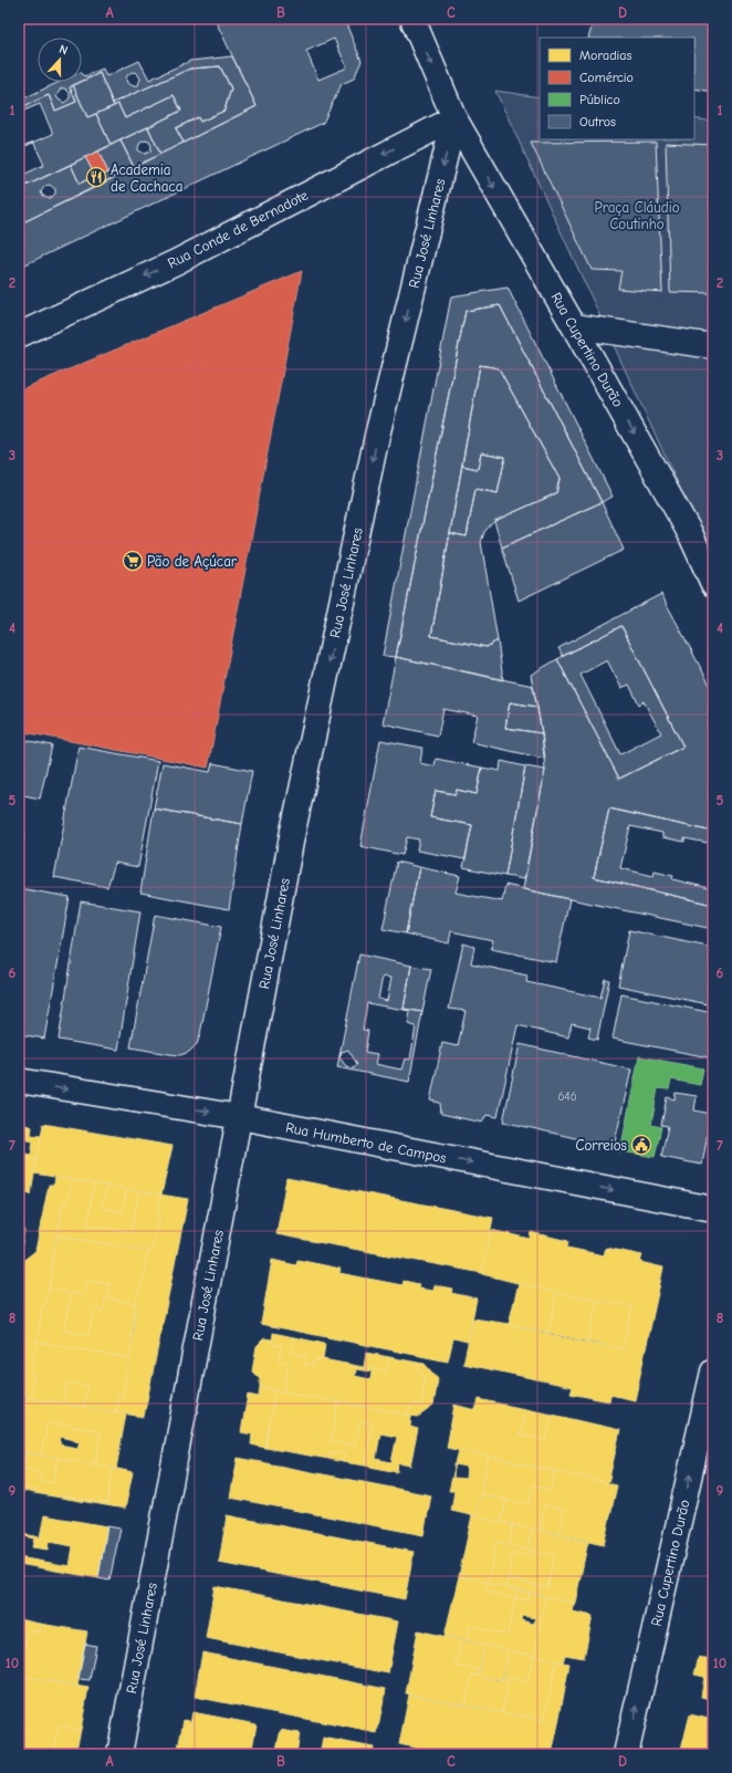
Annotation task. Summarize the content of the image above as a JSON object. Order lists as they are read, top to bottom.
{
  "streets": {
    "street": [
      "Rua Conde de Bernadote",
      "Rua José Linhares",
      "Rua Cupertino Durão",
      "Rua Humberto de Campos"
    ]
  },
  "crossings": [
    ["Rua Conde de Bernadote", "Rua José Linhares"],
    ["Rua Conde de Bernadote", "Rua Cupertino Durão"],
    ["Rua José Linhares", "Rua Cupertino Durão"],
    ["Rua José Linhares", "Rua Humberto de Campos"]
  ],
  "one_way": ["Rua Conde de Bernadote", "Rua José Linhares", "Rua Humberto de Campos"],
  "parks": ["Praça Cláudio Coutinho"],
  "places": {
    "restaurant": ["Academia de Cachaca"],
    "supermarket": ["Pão de Açúcar"],
    "public building": ["Correios"]
  },
  "house_numbers": ["646"],
  "legend": [
    "Moradias",
    "Comércio",
    "Público",
    "Outros"
  ],
  "north": "top",
  "grid": {
    "columns": [
      "A",
      "B",
      "C",
      "D"
    ],
    "rows": [
      "1",
      "2",
      "3",
      "4",
      "5",
      "6",
      "7",
      "8",
      "9",
      "10"
    ]
  }
}
